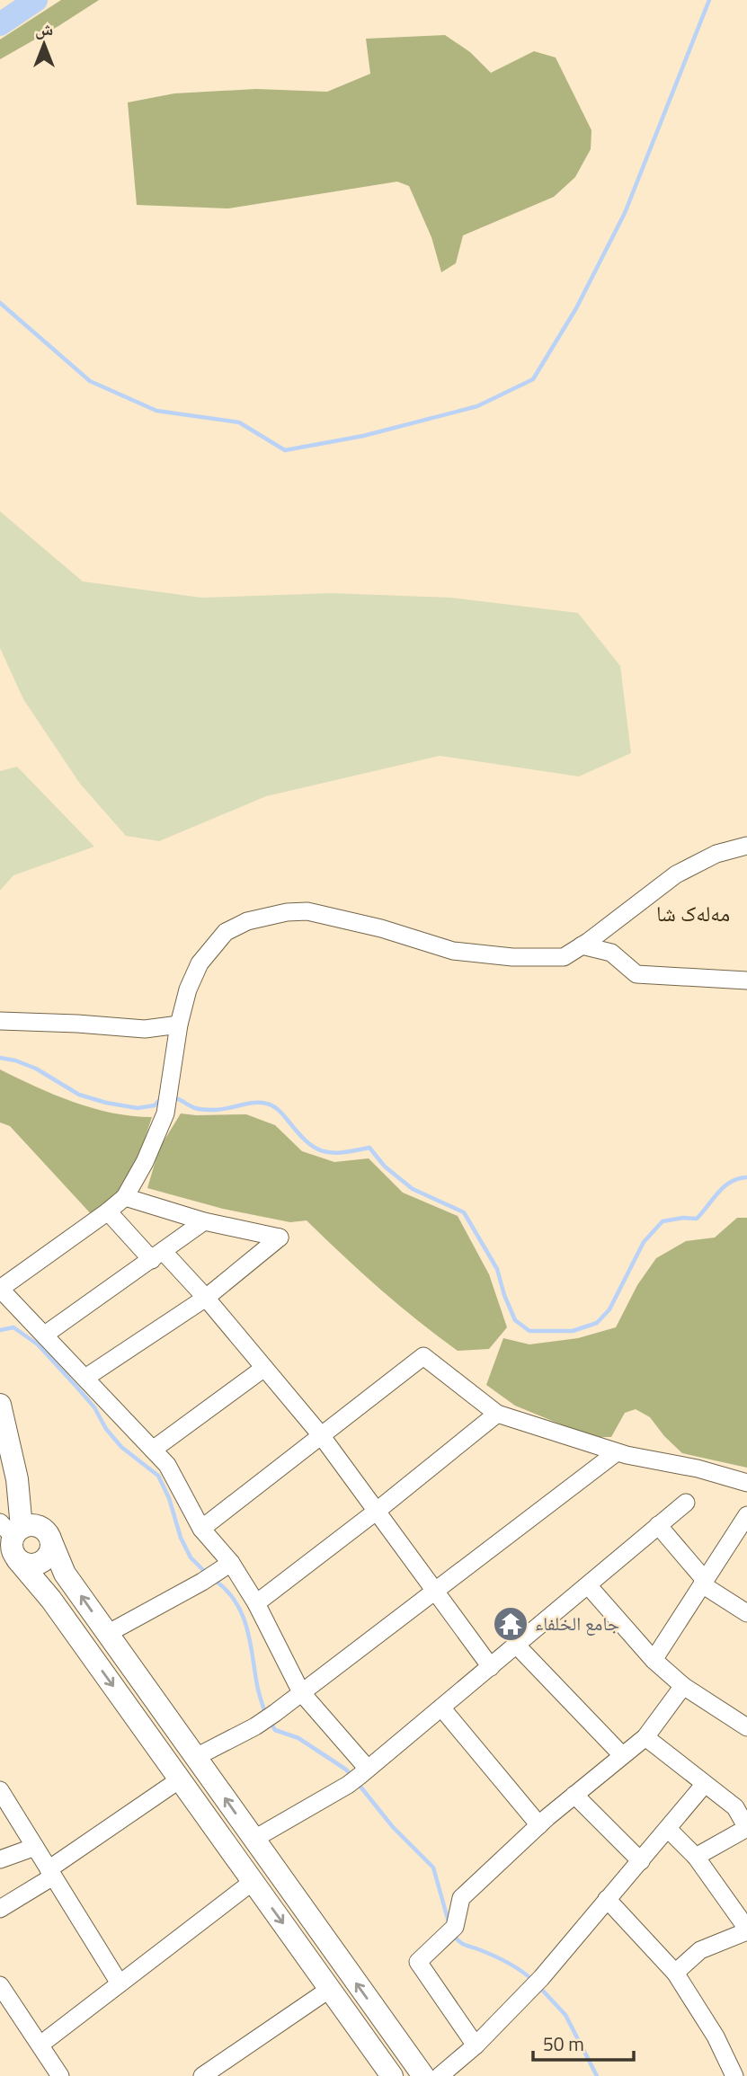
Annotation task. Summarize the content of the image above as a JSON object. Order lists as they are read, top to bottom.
{
  "districts": ["مەلەک شا"],
  "places": {
    "temple": ["جامع الخلفاء"]
  },
  "scale_bar": "50 m",
  "north": "top"
}
